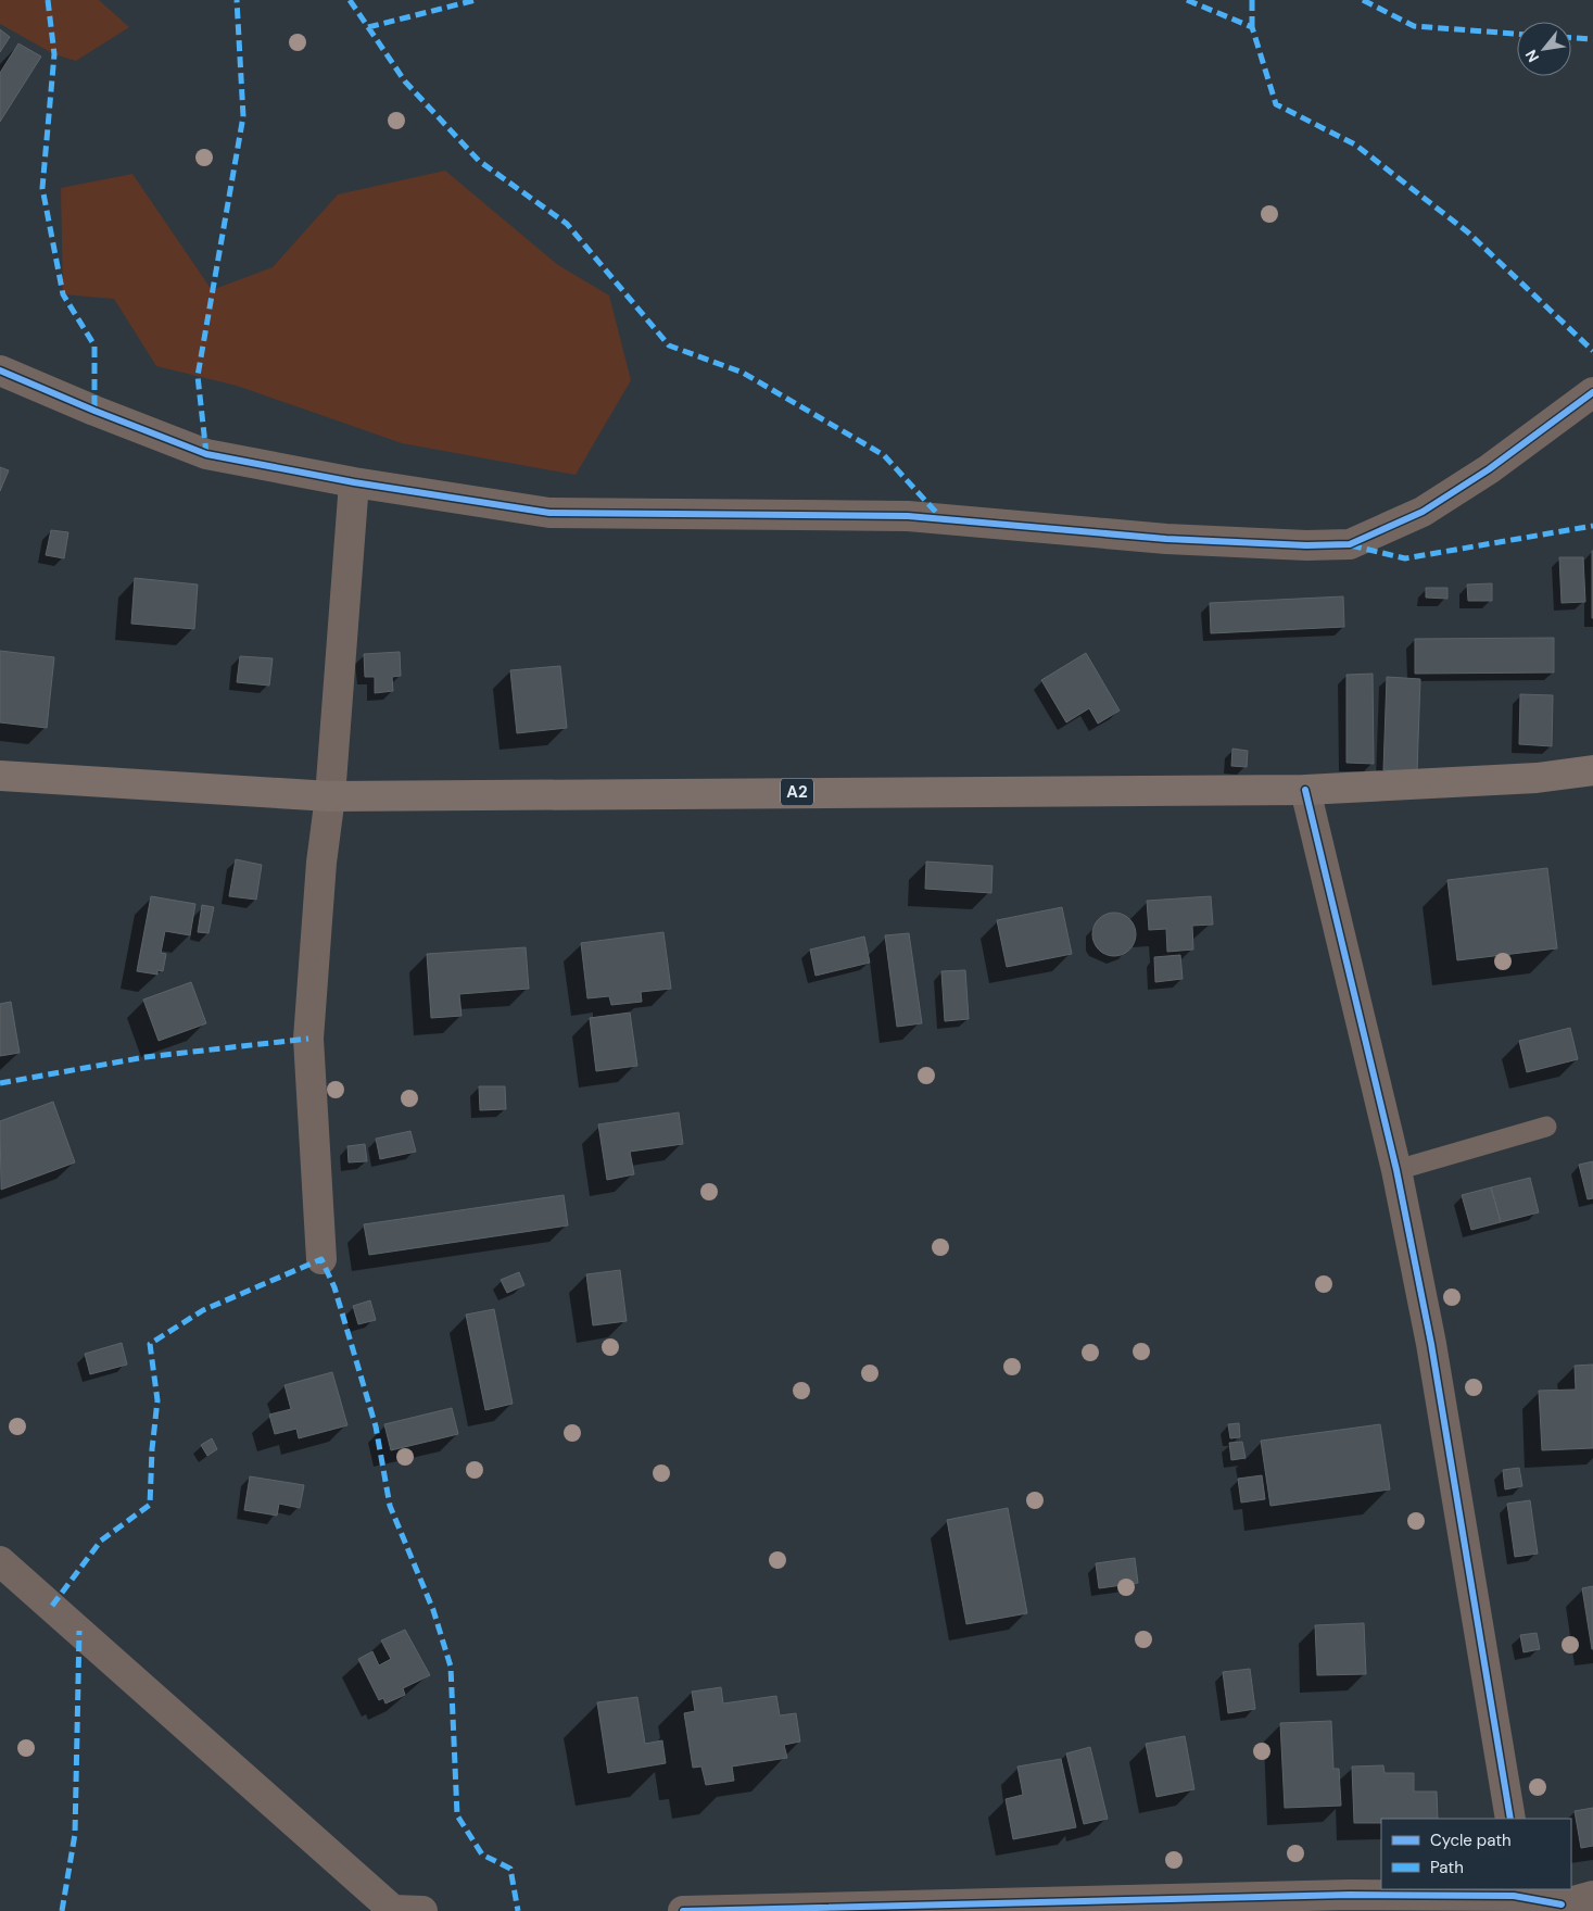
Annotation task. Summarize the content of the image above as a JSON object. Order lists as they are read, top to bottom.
{
  "streets": {
    "main road": ["A2"]
  },
  "legend": ["Cycle path", "Path"],
  "north": "bottom left"
}
